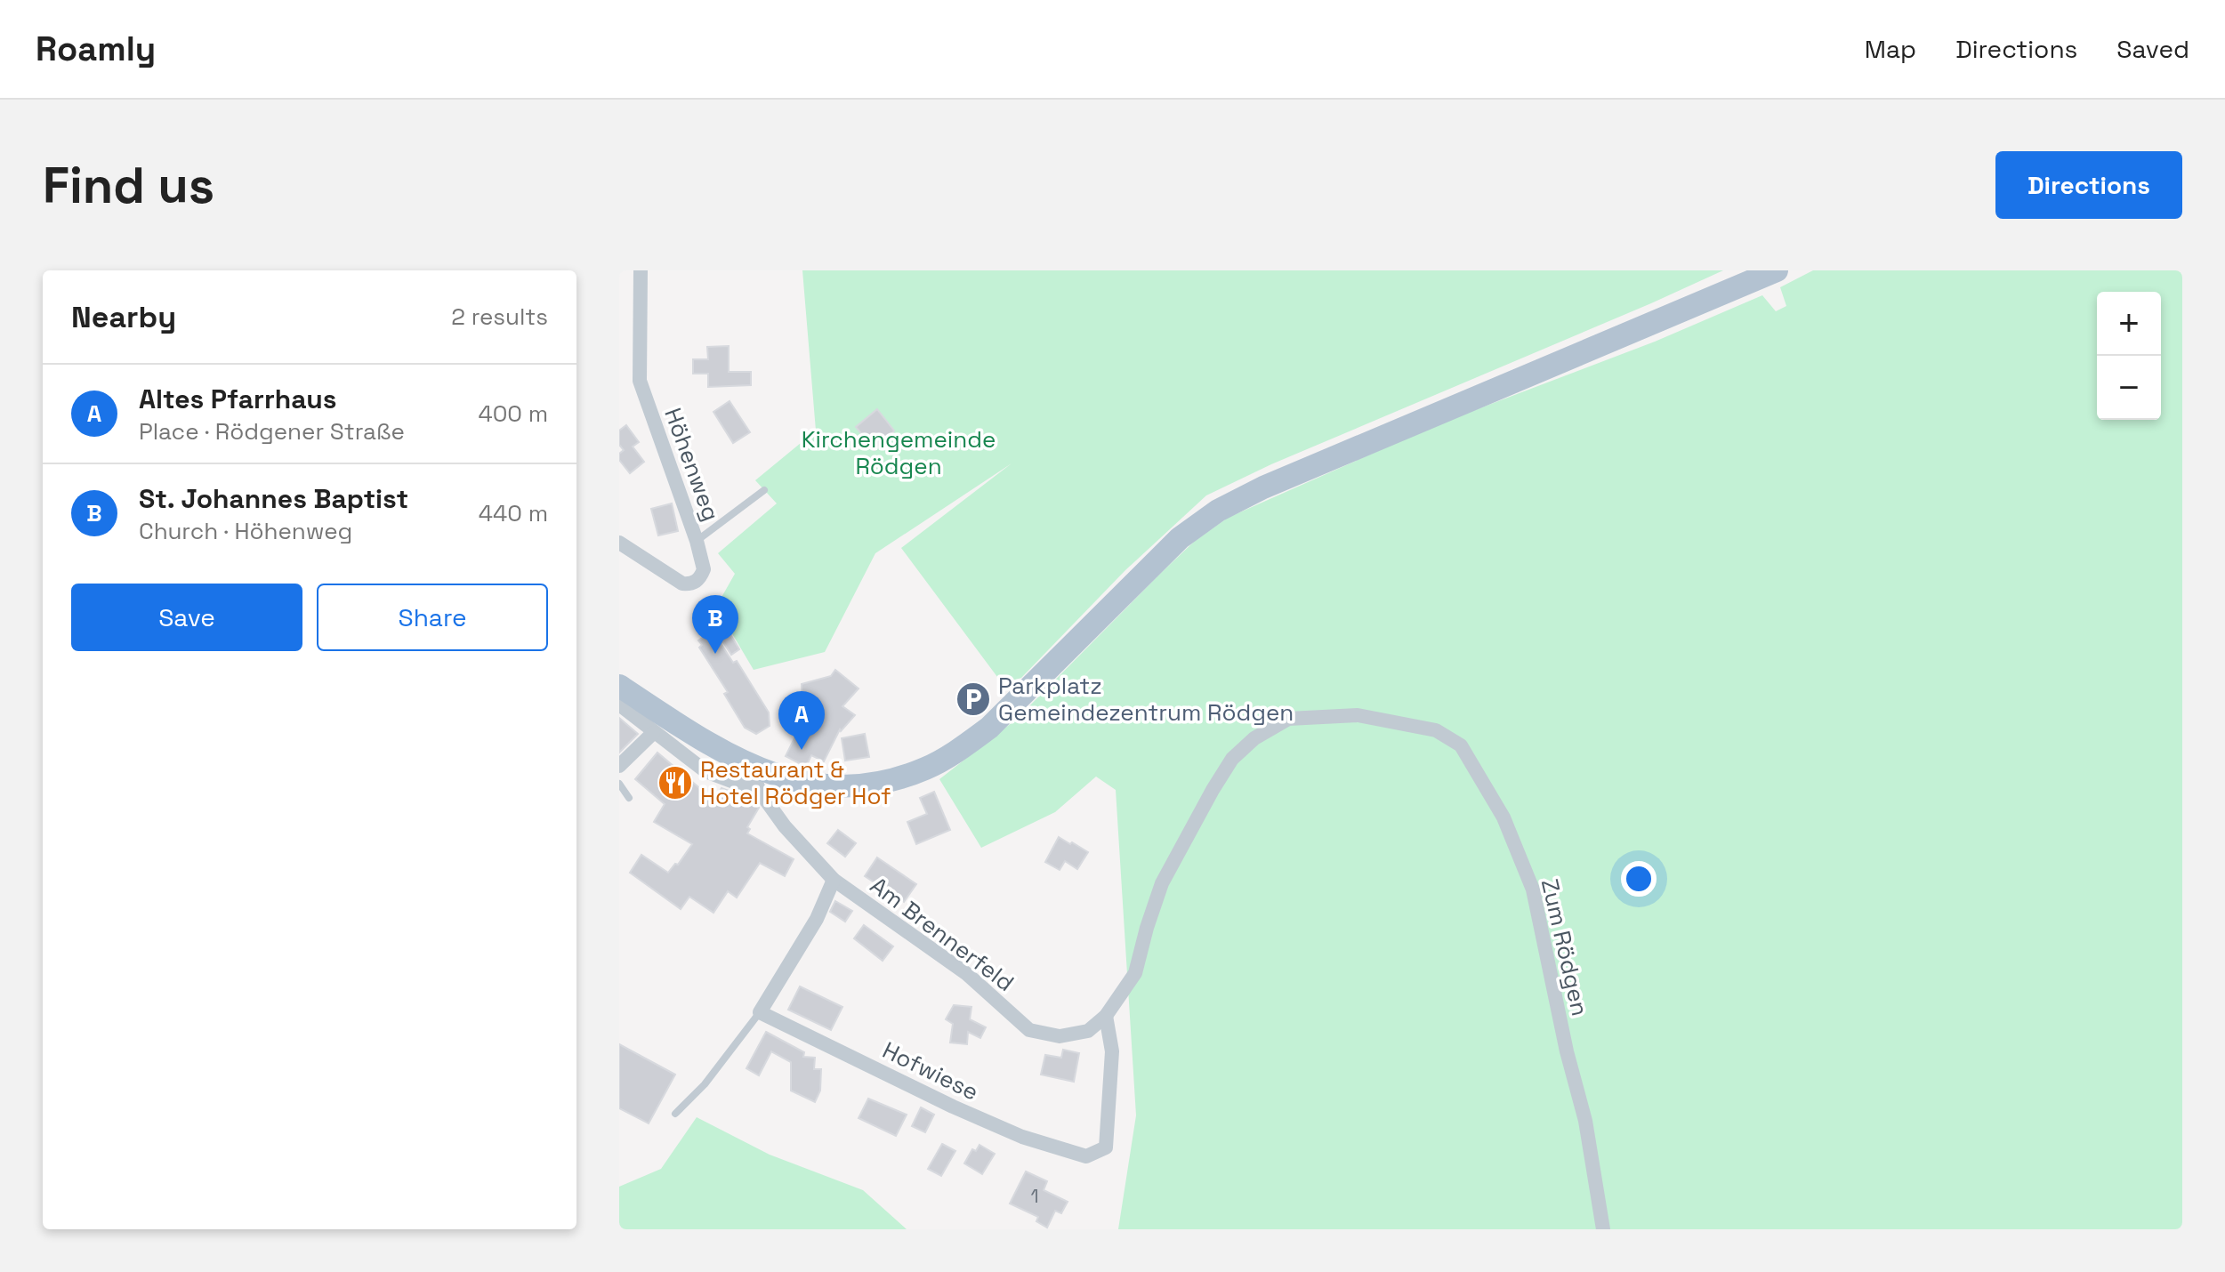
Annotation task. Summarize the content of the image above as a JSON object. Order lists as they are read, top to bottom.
{
  "streets": {
    "street": [
      "Höhenweg",
      "Am Brennerfeld",
      "Zum Rödgen",
      "Hofwiese"
    ]
  },
  "crossings": [
    ["Am Brennerfeld", "Zum Rödgen"],
    ["Am Brennerfeld", "Hofwiese"]
  ],
  "parks": ["Kirchengemeinde Rödgen"],
  "places": {
    "parking": ["Parkplatz Gemeindezentrum Rödgen"],
    "restaurant": ["Restaurant & Hotel Rödger Hof"]
  },
  "house_numbers": ["1"],
  "page": {
    "header": "Roamly",
    "nav": ["Map", "Directions", "Saved"],
    "buttons": [
      "Directions",
      ["Save", "Share"]
    ],
    "title": "Find us",
    "heading": ["Nearby", "2 results"],
    "map_buttons": ["+", "−"],
    "list": [
      {
        "mark": "A",
        "name": "Altes Pfarrhaus",
        "note": "Place · Rödgener Straße",
        "value": "400 m"
      },
      {
        "mark": "B",
        "name": "St. Johannes Baptist",
        "note": "Church · Höhenweg",
        "value": "440 m"
      }
    ],
    "pins": ["B", "A"]
  }
}
